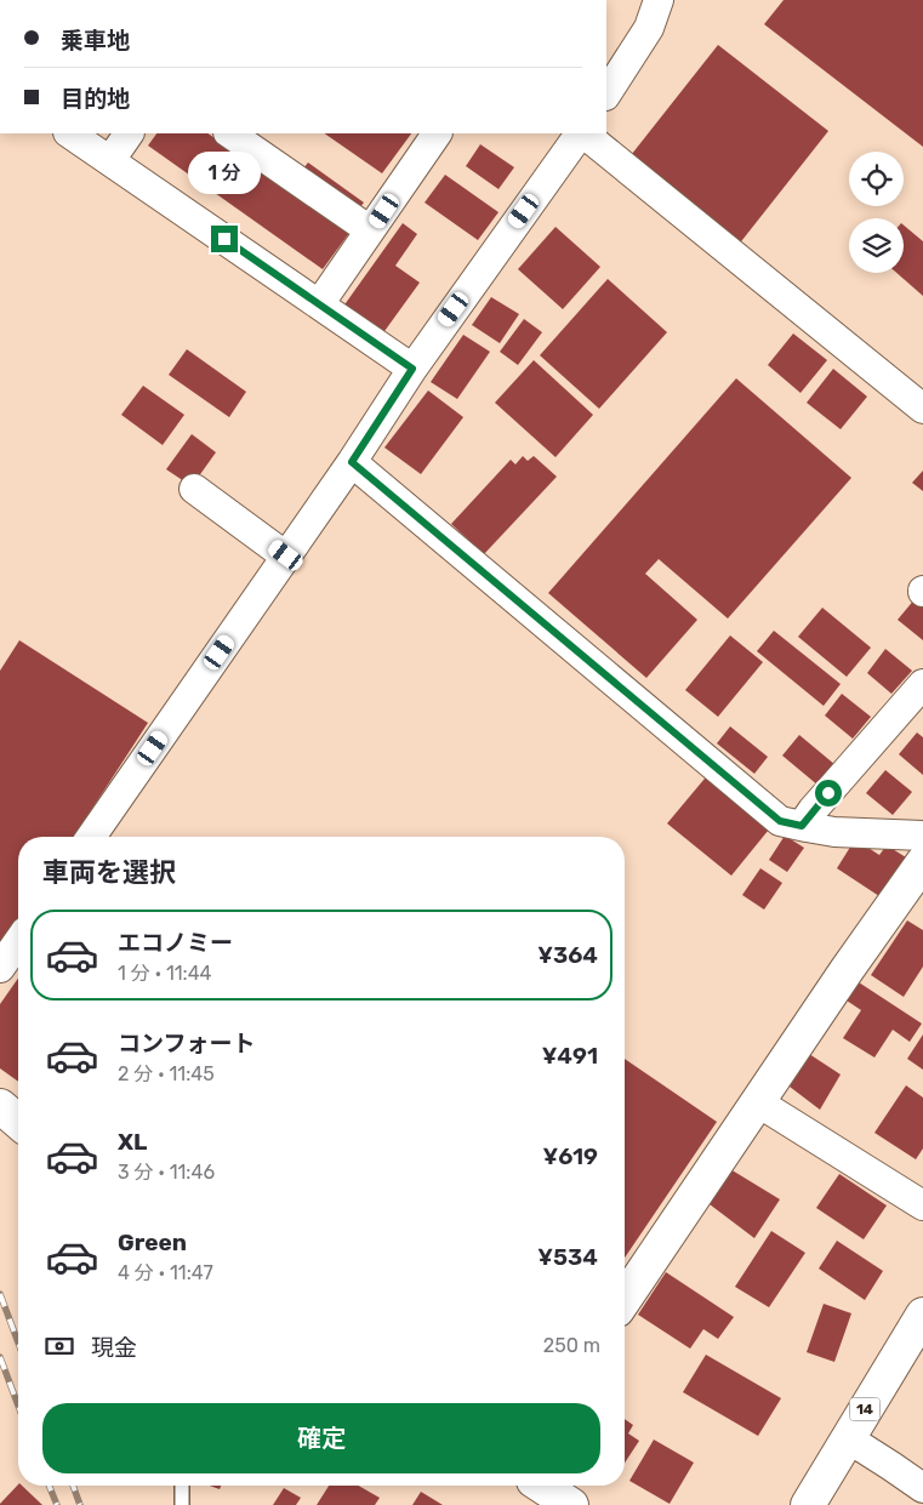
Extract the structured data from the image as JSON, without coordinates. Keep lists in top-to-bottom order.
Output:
{
  "streets": {
    "street": ["14"]
  },
  "page": {
    "banner": ["乗車地", "目的地"],
    "bubble": "1 分",
    "heading": "車両を選択",
    "list": [
      {
        "name": "エコノミー",
        "note": "1 分 · 11:44",
        "value": "¥364"
      },
      {
        "name": "コンフォート",
        "note": "2 分 · 11:45",
        "value": "¥491"
      },
      {
        "name": "XL",
        "note": "3 分 · 11:46",
        "value": "¥619"
      },
      {
        "name": "Green",
        "note": "4 分 · 11:47",
        "value": "¥534"
      }
    ],
    "pay": ["現金", "250 m"],
    "buttons": "確定"
  }
}
